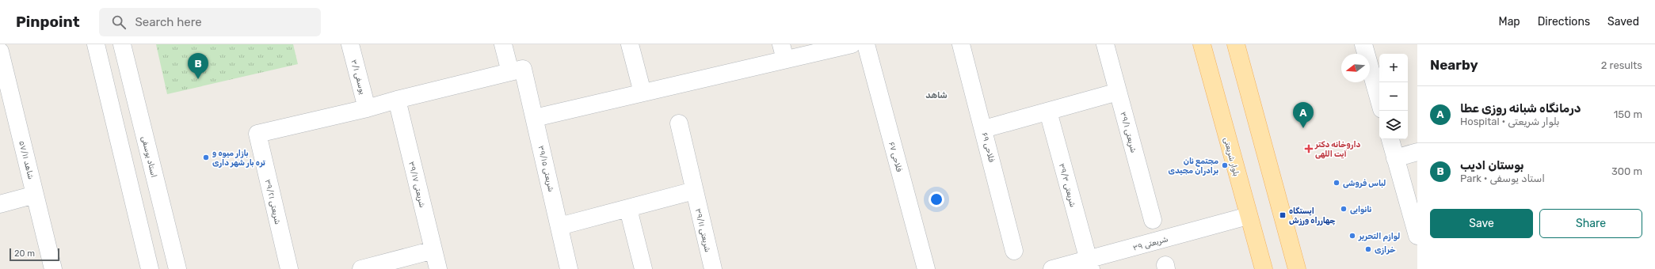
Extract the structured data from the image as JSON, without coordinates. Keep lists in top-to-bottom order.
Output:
{
  "streets": {
    "main road": ["بلوار شریعتی"],
    "street": [
      "یوسفی ۳/۱",
      "شریعتی ۳۹/۱",
      "فلاحی ۶۹",
      "استاد یوسفی",
      "فلاحی ۶۷",
      "شاهد ۵۷/۱۱",
      "شریعتی ۳۹/۱۵",
      "شریعتی ۳۹/۱۷",
      "شریعتی ۳۹/۳",
      "شریعتی ۳۹/۲۱",
      "شریعتی ۳۹/۱۱",
      "شریعتی ۳۹"
    ]
  },
  "crossings": [
    ["یوسفی ۳/۱", "شریعتی ۳۹/۲۱"],
    ["بلوار شریعتی", "شریعتی ۳۹"],
    ["شریعتی ۳۹/۳", "شریعتی ۳۹"]
  ],
  "districts": ["شاهد"],
  "places": {
    "health": ["داروخانه دکتر آیت اللهی"],
    "other": [
      "بازار میوه و تره بار شهر داری",
      "مجتمع نان برادران مجیدی",
      "لباس فروشی",
      "نانوایی",
      "لوازم التحریر",
      "خرازی"
    ],
    "transit": ["ایستگاه چهارراه ورزش"]
  },
  "scale_bar": "20 m",
  "north": "left",
  "page": {
    "header": "Pinpoint",
    "search": "Search here",
    "nav": ["Map", "Directions", "Saved"],
    "heading": ["Nearby", "2 results"],
    "pins": ["B", "A"],
    "map_buttons": ["+", "−"],
    "list": [
      {
        "mark": "A",
        "name": "درمانگاه شبانه روزی عطا",
        "note": "Hospital · بلوار شریعتی",
        "value": "150 m"
      },
      {
        "mark": "B",
        "name": "بوستان ادیب",
        "note": "Park · استاد یوسفی",
        "value": "300 m"
      }
    ],
    "buttons": ["Save", "Share"],
    "scale": "20 m"
  }
}
